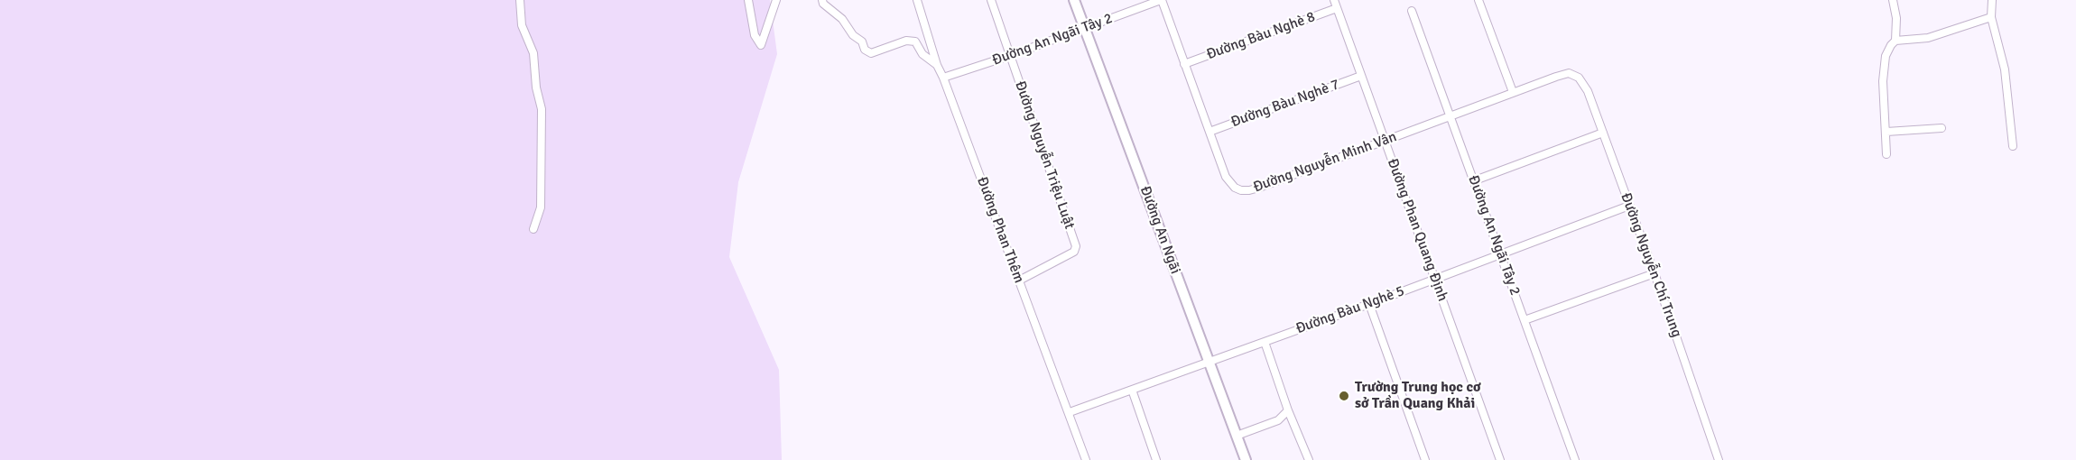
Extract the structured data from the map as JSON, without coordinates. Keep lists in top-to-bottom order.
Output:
{
  "streets": {
    "main road": ["Đường An Ngãi"],
    "street": [
      "Đường Bàu Nghè 8",
      "Đường An Ngãi Tây 2",
      "Đường Bàu Nghè 7",
      "Đường Nguyễn Triệu Luật",
      "Đường Nguyễn Minh Vân",
      "Đường Phan Thêm",
      "Đường Phan Quang Định",
      "Đường Nguyễn Chí Trung",
      "Đường Bàu Nghè 5"
    ]
  },
  "crossings": [
    ["Đường Bàu Nghè 8", "Đường Nguyễn Minh Vân"],
    ["Đường Bàu Nghè 8", "Đường Phan Quang Định"],
    ["Đường An Ngãi Tây 2", "Đường Nguyễn Triệu Luật"],
    ["Đường An Ngãi Tây 2", "Đường Nguyễn Minh Vân"],
    ["Đường An Ngãi Tây 2", "Đường Phan Thêm"],
    ["Đường An Ngãi Tây 2", "Đường An Ngãi"],
    ["Đường An Ngãi Tây 2", "Đường Bàu Nghè 5"],
    ["Đường Bàu Nghè 7", "Đường Nguyễn Minh Vân"],
    ["Đường Bàu Nghè 7", "Đường Phan Quang Định"],
    ["Đường Nguyễn Triệu Luật", "Đường Phan Thêm"],
    ["Đường Nguyễn Minh Vân", "Đường Phan Quang Định"],
    ["Đường Nguyễn Minh Vân", "Đường Nguyễn Chí Trung"],
    ["Đường Phan Thêm", "Đường Bàu Nghè 5"],
    ["Đường An Ngãi", "Đường Bàu Nghè 5"],
    ["Đường Phan Quang Định", "Đường Bàu Nghè 5"],
    ["Đường Nguyễn Chí Trung", "Đường Bàu Nghè 5"]
  ],
  "places": ["Trường Trung học cơ sở Trần Quang Khải"]
}
